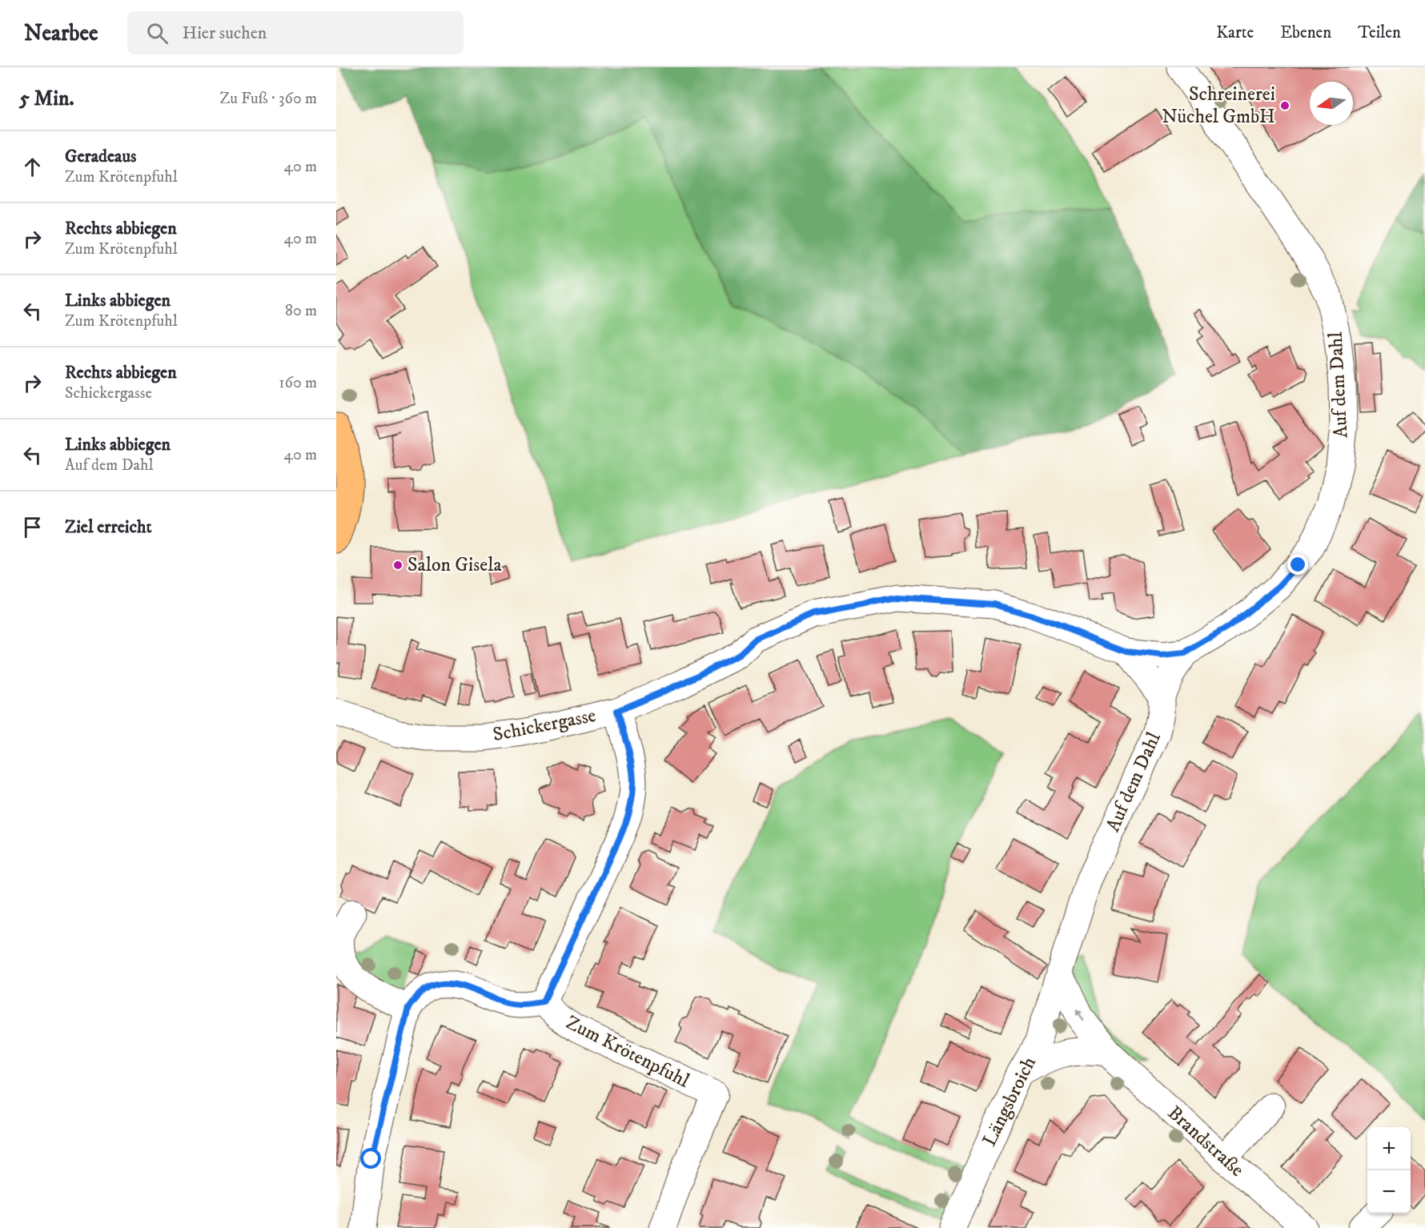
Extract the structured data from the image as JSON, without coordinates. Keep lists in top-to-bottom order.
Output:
{
  "streets": {
    "street": [
      "Auf dem Dahl",
      "Schickergasse",
      "Zum Krötenpfuhl",
      "Längsbroich",
      "Brandstraße"
    ]
  },
  "crossings": [
    ["Auf dem Dahl", "Schickergasse"],
    ["Auf dem Dahl", "Längsbroich"],
    ["Auf dem Dahl", "Brandstraße"],
    ["Längsbroich", "Brandstraße"]
  ],
  "places": ["Schreinerei Nüchel GmbH", "Salon Gisela"],
  "north": "left",
  "page": {
    "header": "Nearbee",
    "search": "Hier suchen",
    "nav": ["Karte", "Ebenen", "Teilen"],
    "heading": ["5 Min.", "Zu Fuß · 360 m"],
    "list": [
      ["Geradeaus", "Zum Krötenpfuhl", "40 m"],
      ["Rechts abbiegen", "Zum Krötenpfuhl", "40 m"],
      ["Links abbiegen", "Zum Krötenpfuhl", "80 m"],
      ["Rechts abbiegen", "Schickergasse", "160 m"],
      ["Links abbiegen", "Auf dem Dahl", "40 m"],
      "Ziel erreicht"
    ],
    "map_buttons": ["+", "−"]
  }
}
